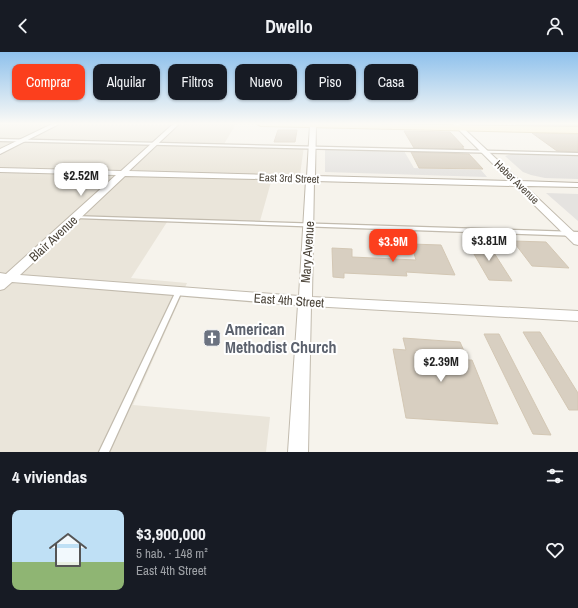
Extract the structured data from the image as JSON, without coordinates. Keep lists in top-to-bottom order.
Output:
{
  "streets": {
    "street": [
      "East 3rd Street",
      "Heber Avenue",
      "Blair Avenue",
      "Mary Avenue",
      "East 4th Street"
    ]
  },
  "crossings": [
    ["East 3rd Street", "Heber Avenue"],
    ["East 3rd Street", "Blair Avenue"],
    ["East 3rd Street", "Mary Avenue"],
    ["Blair Avenue", "East 4th Street"],
    ["Mary Avenue", "East 4th Street"]
  ],
  "places": {
    "church": ["American Methodist Church"]
  },
  "page": {
    "header": "Dwello",
    "chip": [
      "Comprar",
      "Alquilar",
      "Filtros",
      "Nuevo",
      "Piso",
      "Casa"
    ],
    "price": [
      "$2.52M",
      "$3.81M",
      "$3.9M",
      "$2.39M"
    ],
    "heading": "4 viviendas",
    "list": [
      {
        "name": "$3,900,000",
        "note": "5 hab. · 148 m² · East 4th Street"
      }
    ]
  }
}
